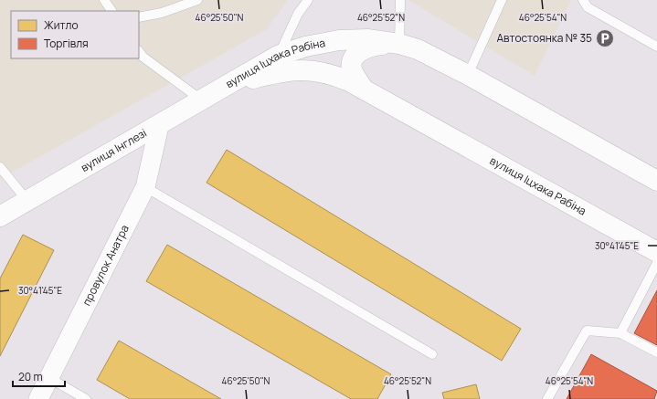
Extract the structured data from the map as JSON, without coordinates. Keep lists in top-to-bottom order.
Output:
{
  "streets": {
    "main road": ["вулиця Іцхака Рабіна", "вулиця Інглезі"],
    "street": ["провулок Анатра"]
  },
  "crossings": [
    ["вулиця Іцхака Рабіна", "вулиця Інглезі"],
    ["вулиця Інглезі", "провулок Анатра"]
  ],
  "places": {
    "parking": ["Автостоянка № 35"]
  },
  "legend": ["Житло", "Торгівля"],
  "scale_bar": "20 m",
  "coordinates": [
    "46°25'50\"N",
    "46°25'52\"N",
    "46°25'54\"N",
    "30°41'45\"E"
  ]
}
